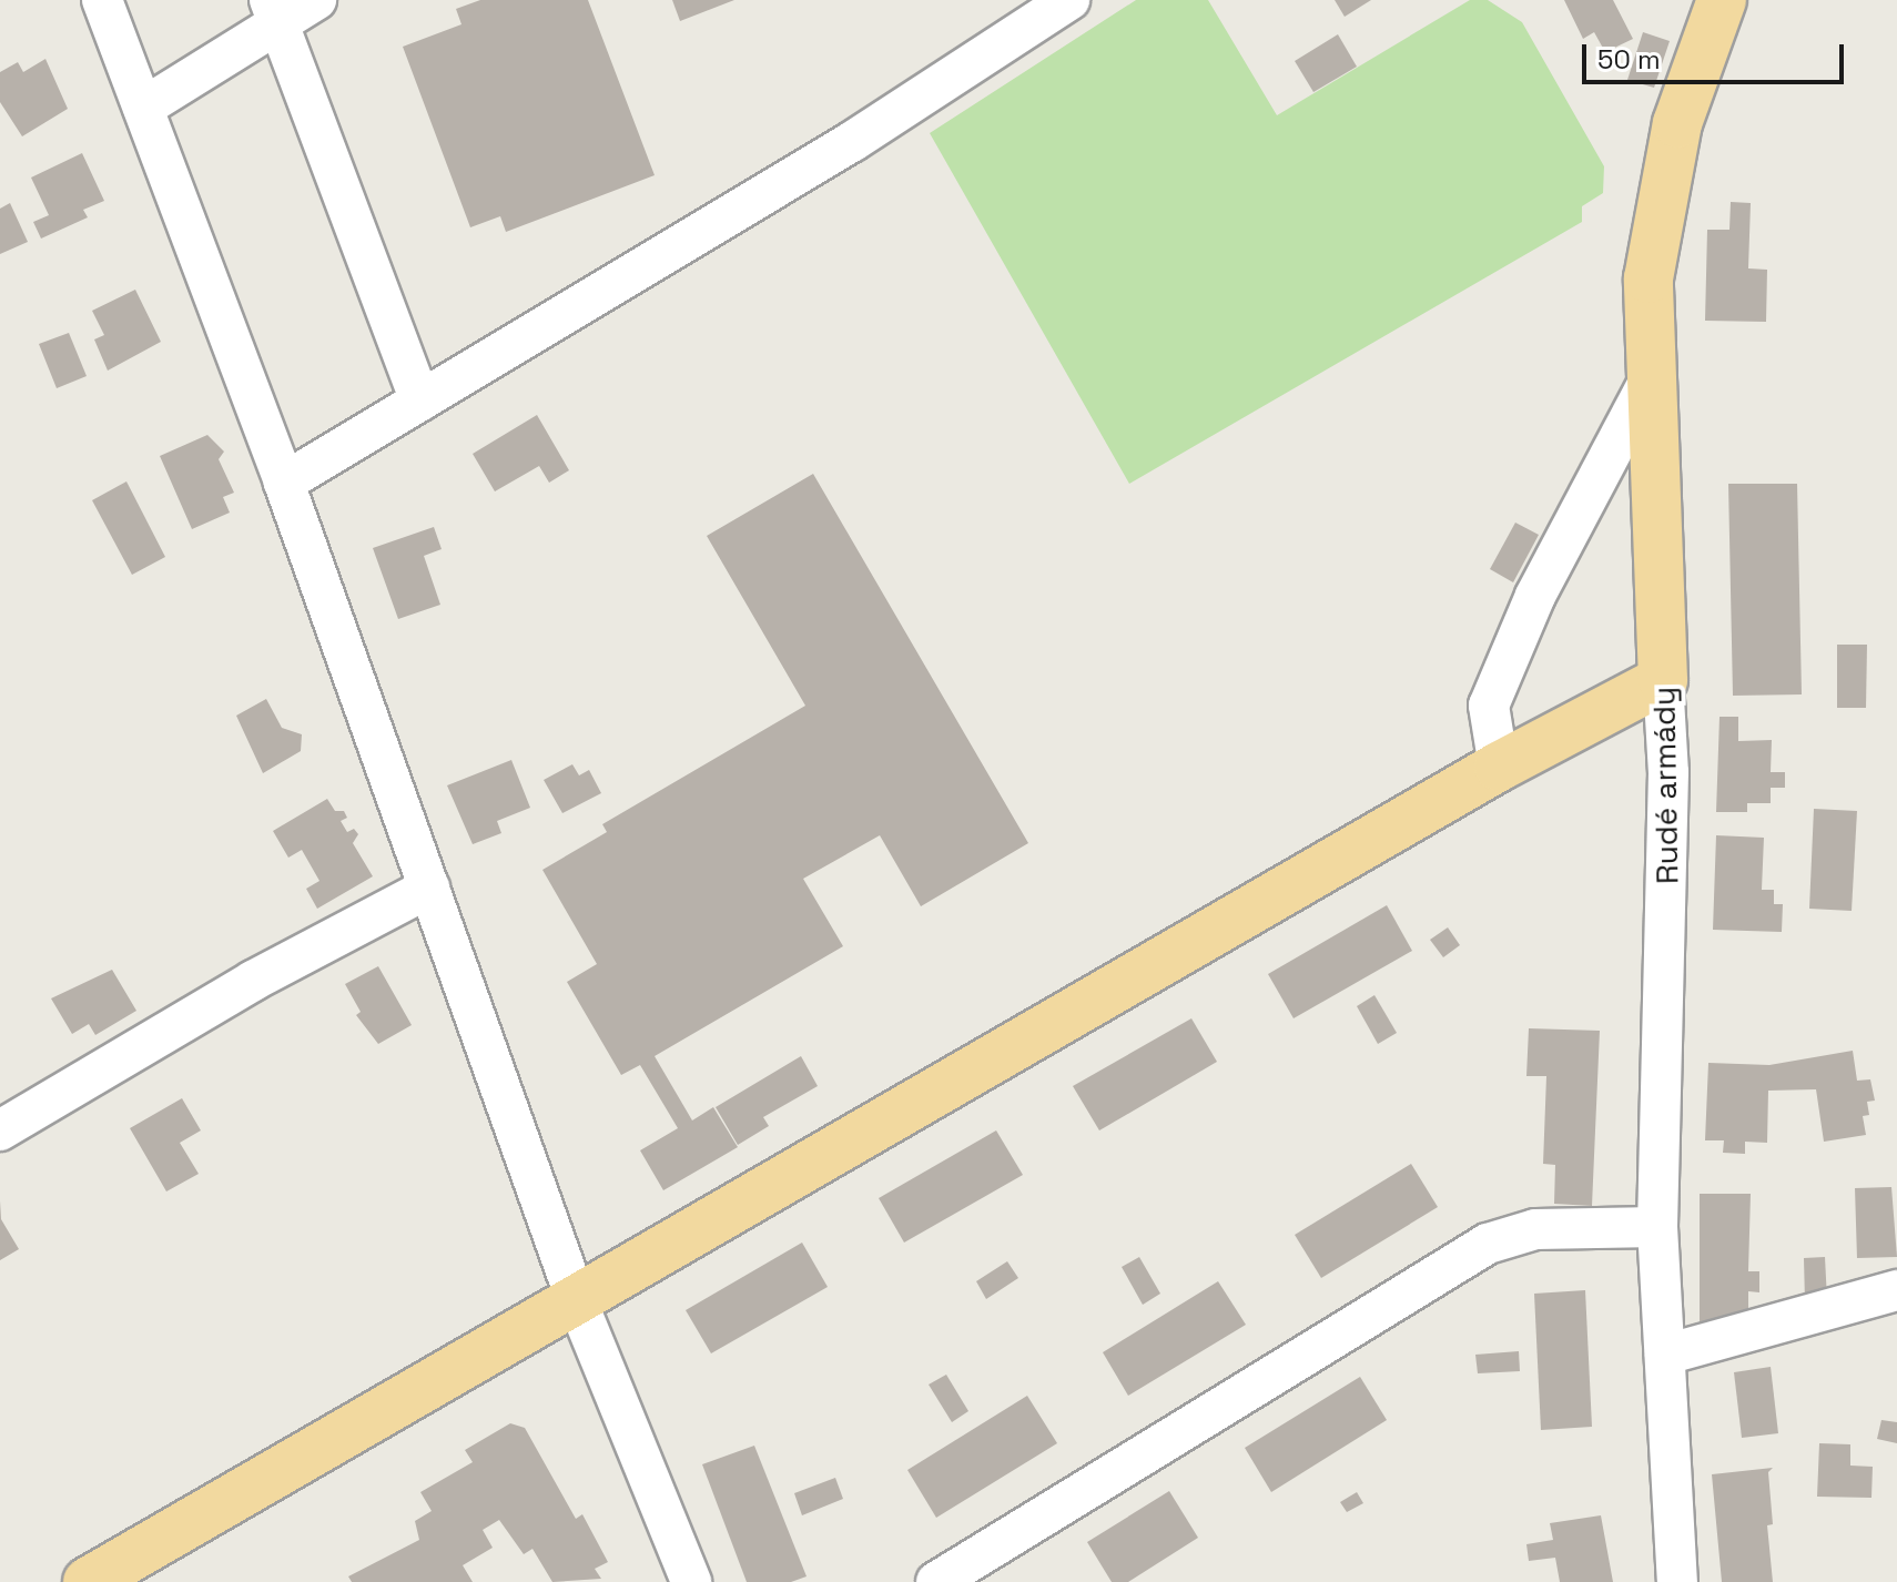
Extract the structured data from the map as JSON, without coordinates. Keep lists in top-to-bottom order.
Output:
{
  "streets": {
    "main road": ["Rudé armády"]
  },
  "scale_bar": "50 m"
}
